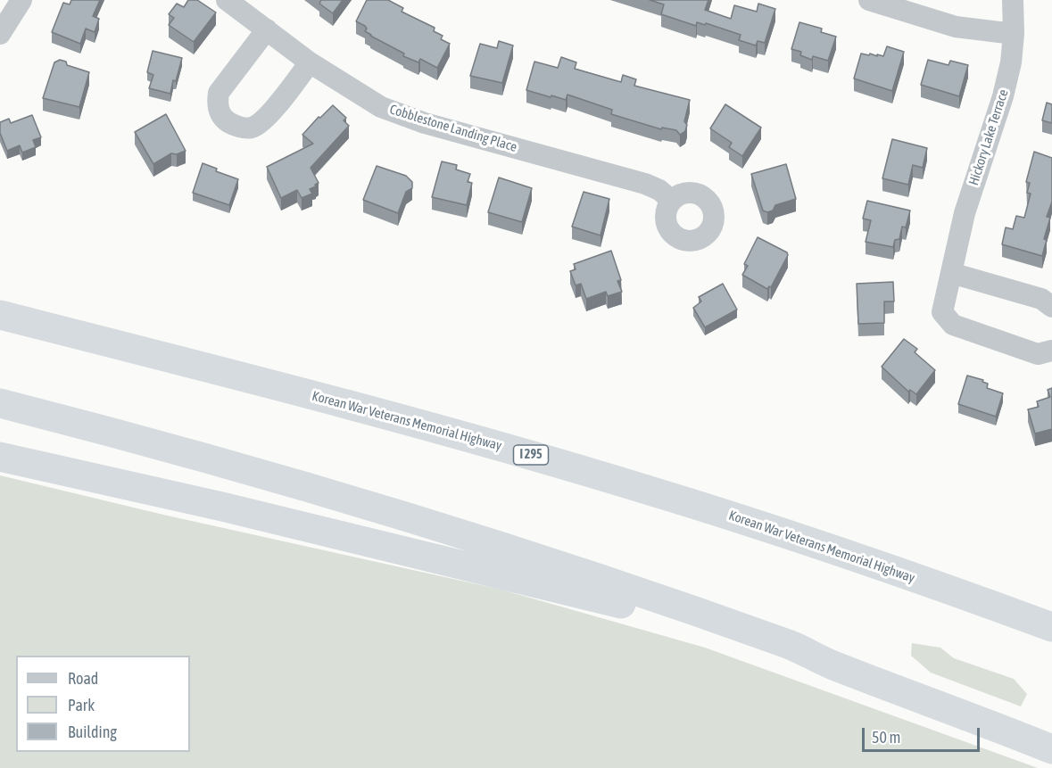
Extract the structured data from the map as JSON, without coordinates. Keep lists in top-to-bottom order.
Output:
{
  "streets": {
    "highway": ["Korean War Veterans Memorial Highway", "I 295"],
    "street": ["Cobblestone Landing Place", "Hickory Lake Terrace"]
  },
  "legend": ["Road", "Park", "Building"],
  "scale_bar": "50 m"
}
